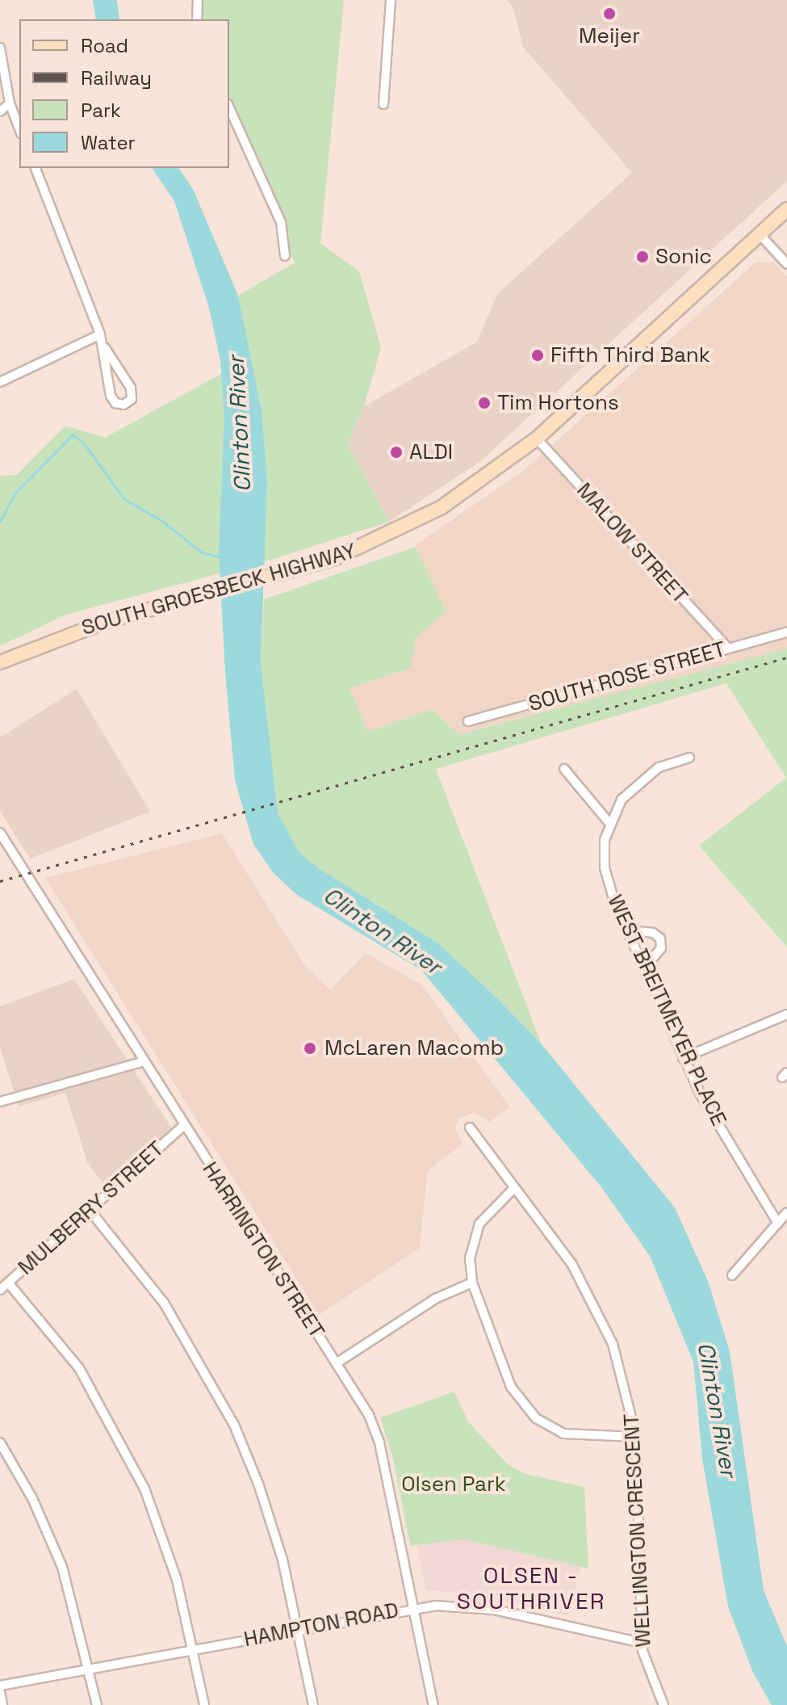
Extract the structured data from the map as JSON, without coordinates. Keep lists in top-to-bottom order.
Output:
{
  "streets": {
    "main road": ["SOUTH GROESBECK HIGHWAY"],
    "street": [
      "MALOW STREET",
      "SOUTH ROSE STREET",
      "WEST BREITMEYER PLACE",
      "MULBERRY STREET",
      "HARRINGTON STREET",
      "WELLINGTON CRESCENT",
      "HAMPTON ROAD"
    ]
  },
  "crossings": [
    ["MALOW STREET", "SOUTH GROESBECK HIGHWAY"],
    ["MALOW STREET", "SOUTH ROSE STREET"],
    ["MULBERRY STREET", "HARRINGTON STREET"],
    ["HARRINGTON STREET", "HAMPTON ROAD"],
    ["WELLINGTON CRESCENT", "HAMPTON ROAD"]
  ],
  "districts": ["OLSEN - SOUTHRIVER"],
  "water": ["Clinton River"],
  "parks": ["Olsen Park"],
  "places": [
    "Meijer",
    "Sonic",
    "Fifth Third Bank",
    "Tim Hortons",
    "ALDI",
    "McLaren Macomb"
  ],
  "legend": [
    "Road",
    "Railway",
    "Park",
    "Water"
  ]
}
